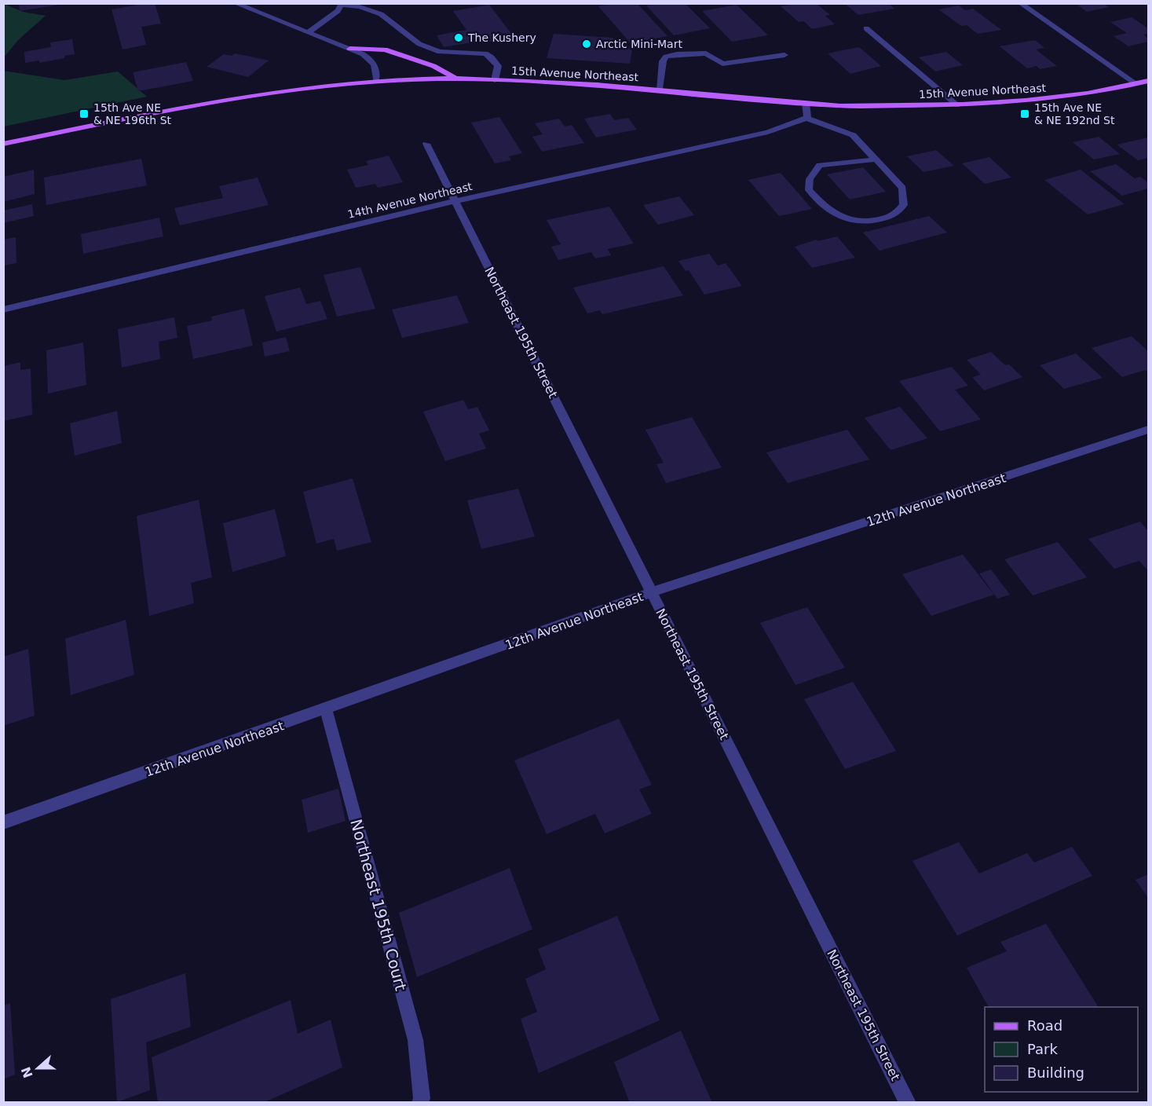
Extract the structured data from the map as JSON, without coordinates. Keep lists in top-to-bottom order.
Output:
{
  "streets": {
    "main road": ["15th Avenue Northeast"],
    "street": [
      "14th Avenue Northeast",
      "Northeast 195th Street",
      "12th Avenue Northeast",
      "Northeast 195th Court"
    ]
  },
  "crossings": [
    ["14th Avenue Northeast", "Northeast 195th Street"],
    ["Northeast 195th Street", "12th Avenue Northeast"],
    ["12th Avenue Northeast", "Northeast 195th Court"]
  ],
  "places": {
    "other": ["The Kushery", "Arctic Mini-Mart"],
    "transit": ["15th Ave NE & NE 196th St", "15th Ave NE & NE 192nd St"]
  },
  "legend": ["Road", "Park", "Building"],
  "north": "left"
}
